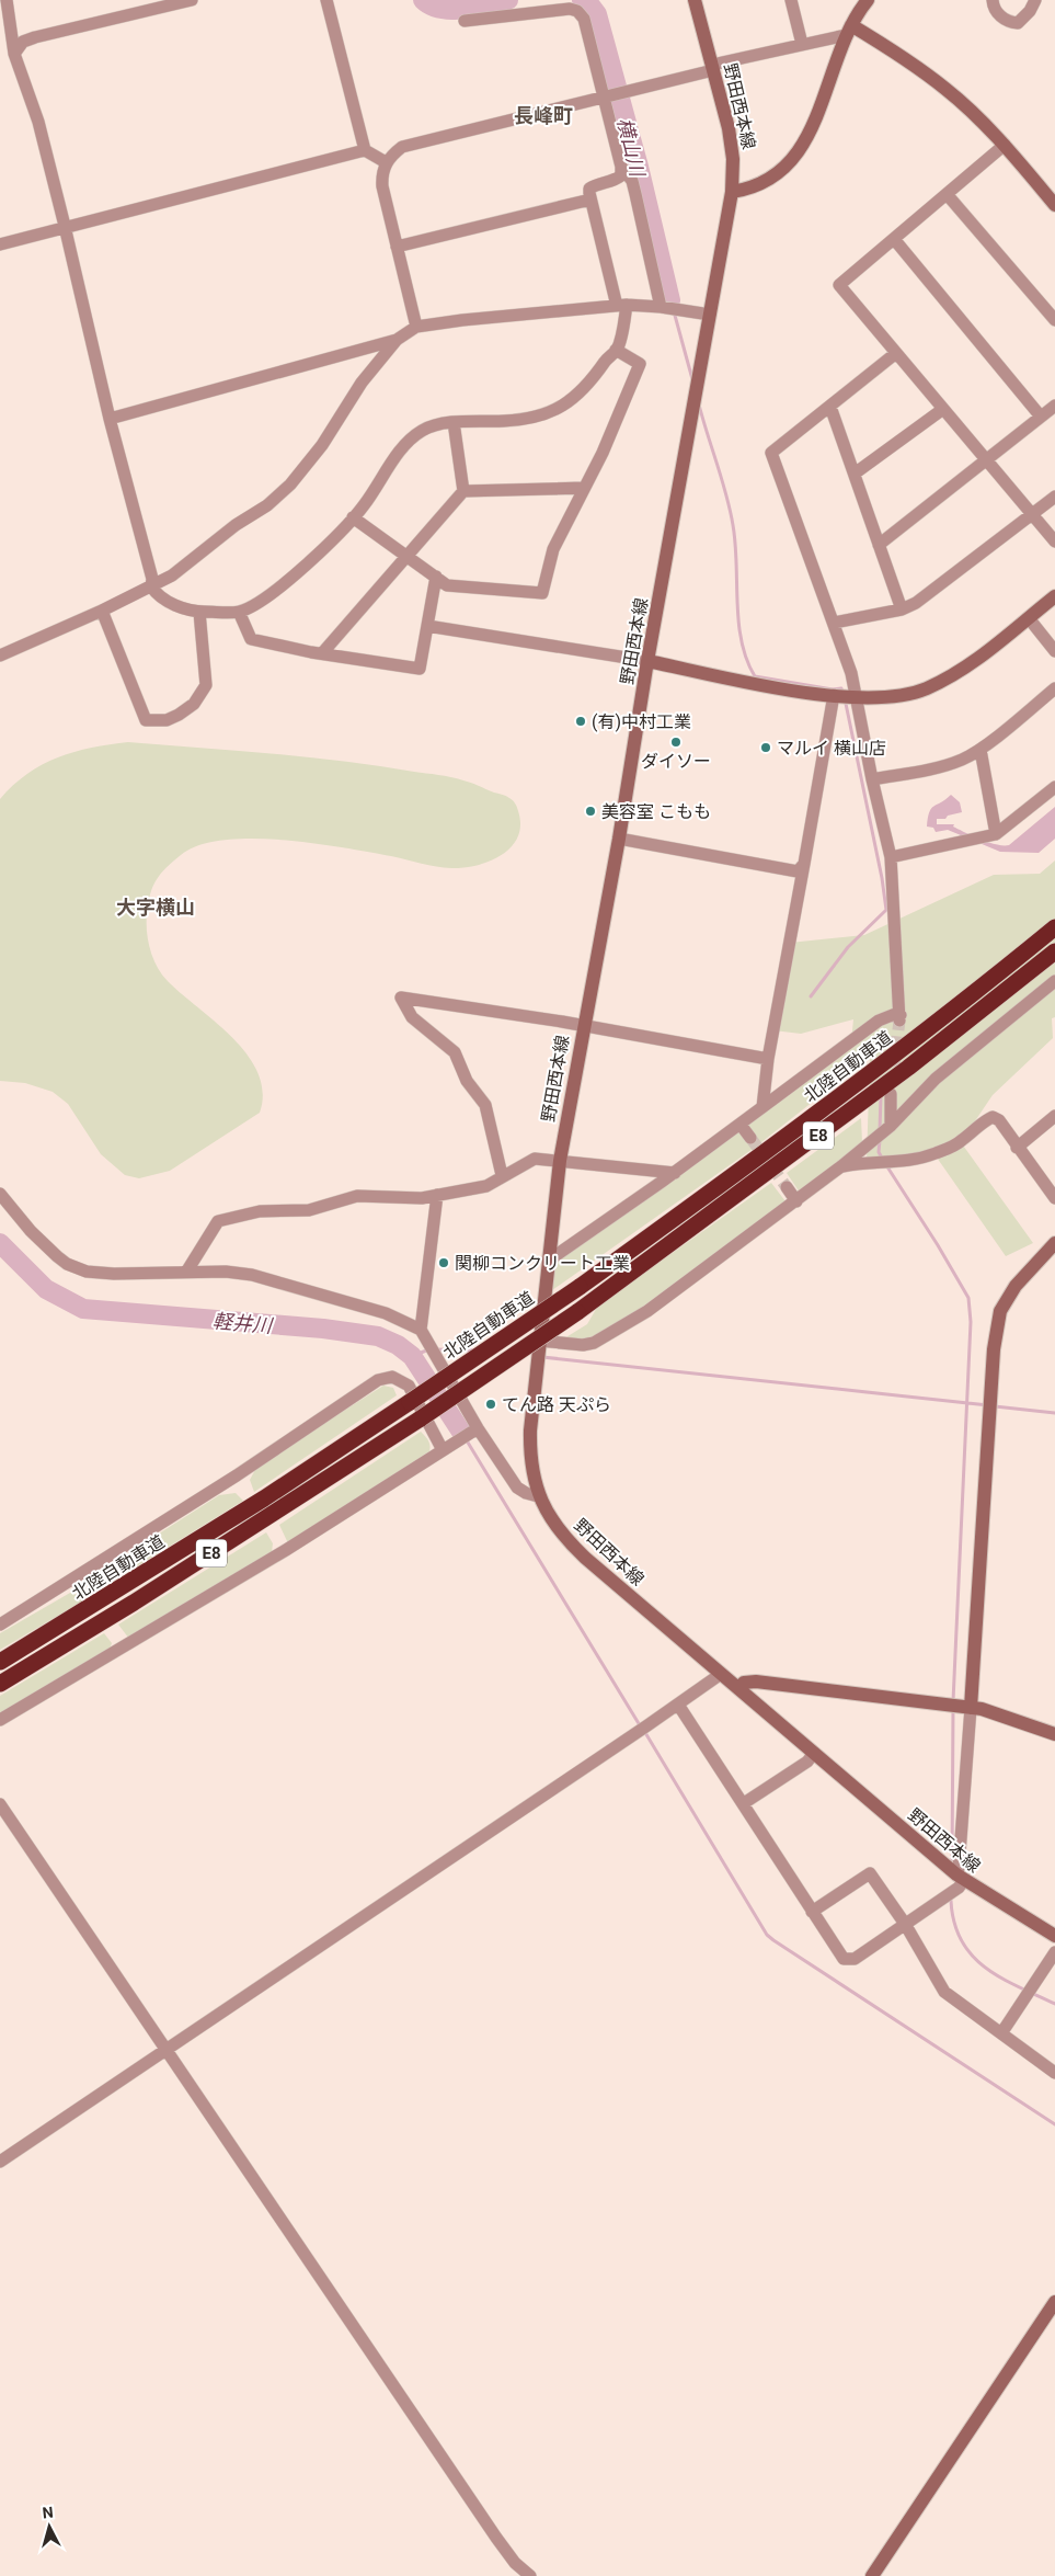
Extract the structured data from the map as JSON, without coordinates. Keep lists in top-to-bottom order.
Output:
{
  "streets": {
    "highway": ["北陸自動車道", "E8"],
    "main road": ["野田西本線"]
  },
  "districts": ["長峰町", "大字横山"],
  "water": ["横山川", "軽井川"],
  "places": [
    "(有)中村工業",
    "ダイソー",
    "マルイ 横山店",
    "美容室 こもも",
    "関柳コンクリート工業",
    "てん路 天ぷら"
  ],
  "north": "top"
}
